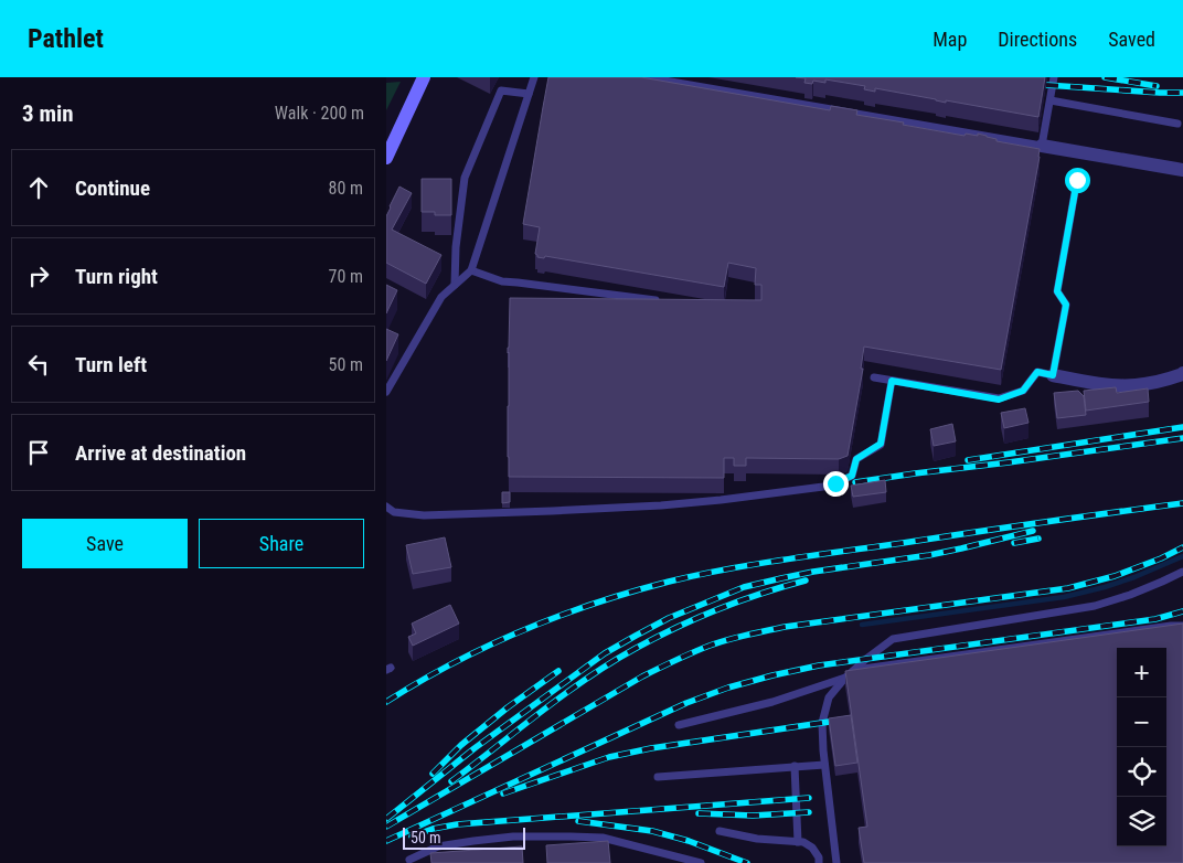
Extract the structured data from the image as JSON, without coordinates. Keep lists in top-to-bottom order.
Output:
{
  "scale_bar": "50 m",
  "page": {
    "header": "Pathlet",
    "nav": ["Map", "Directions", "Saved"],
    "heading": ["3 min", "Walk · 200 m"],
    "list": [
      ["Continue", "80 m"],
      ["Turn right", "70 m"],
      ["Turn left", "50 m"],
      "Arrive at destination"
    ],
    "buttons": ["Save", "Share"],
    "map_buttons": ["+", "−"],
    "scale": "50 m"
  }
}
